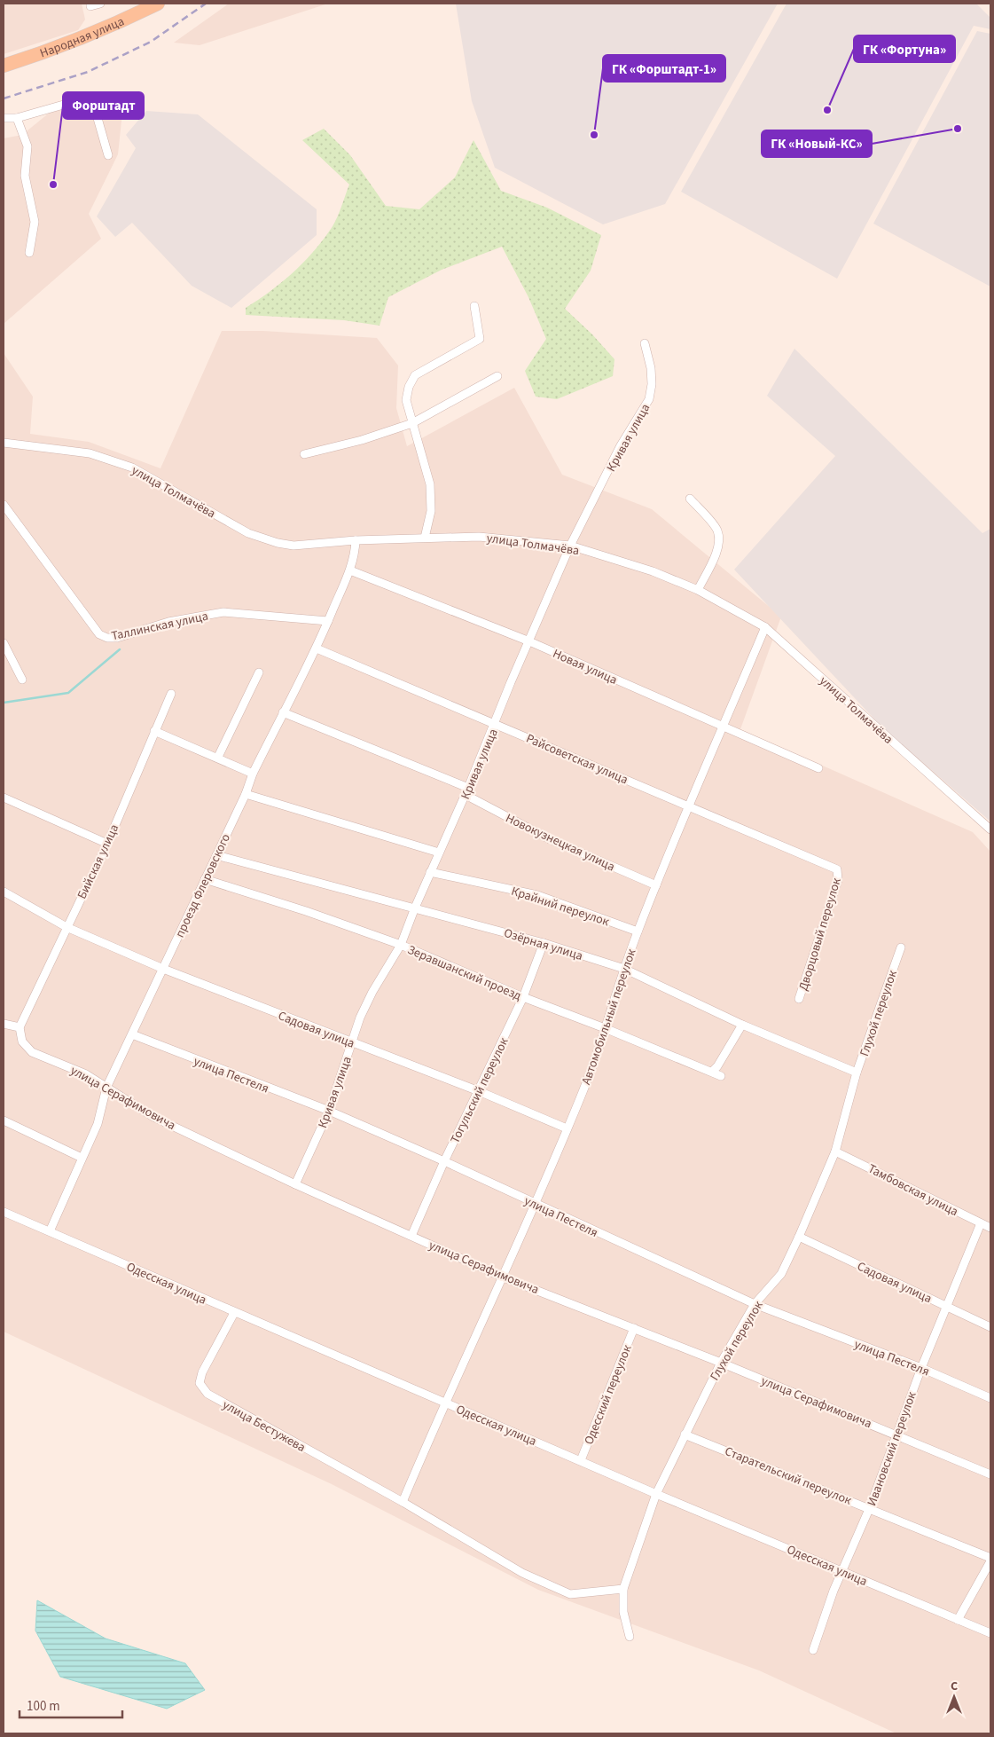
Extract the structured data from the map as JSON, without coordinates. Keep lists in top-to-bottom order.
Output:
{
  "streets": {
    "main road": ["Народная улица"],
    "street": [
      "Кривая улица",
      "улица Толмачёва",
      "Таллинская улица",
      "Новая улица",
      "Райсоветская улица",
      "Новокузнецкая улица",
      "Бийская улица",
      "проезд Флеровского",
      "Крайний переулок",
      "Дворцовый переулок",
      "Озёрная улица",
      "Зеравшанский проезд",
      "Глухой переулок",
      "Автомобильный переулок",
      "Садовая улица",
      "улица Пестеля",
      "Тогульский переулок",
      "улица Серафимовича",
      "Тамбовская улица",
      "Одесская улица",
      "Одесский переулок",
      "улица Бестужева",
      "Ивановский переулок",
      "Старательский переулок"
    ]
  },
  "crossings": [
    ["Кривая улица", "улица Толмачёва"],
    ["Кривая улица", "Новая улица"],
    ["Кривая улица", "Райсоветская улица"],
    ["Кривая улица", "Новокузнецкая улица"],
    ["Кривая улица", "Крайний переулок"],
    ["Кривая улица", "Озёрная улица"],
    ["Кривая улица", "Зеравшанский проезд"],
    ["Кривая улица", "Садовая улица"],
    ["Кривая улица", "улица Пестеля"],
    ["Кривая улица", "улица Серафимовича"],
    ["улица Толмачёва", "проезд Флеровского"],
    ["улица Толмачёва", "Автомобильный переулок"],
    ["Таллинская улица", "проезд Флеровского"],
    ["Новая улица", "проезд Флеровского"],
    ["Новая улица", "Автомобильный переулок"],
    ["Райсоветская улица", "проезд Флеровского"],
    ["Райсоветская улица", "Дворцовый переулок"],
    ["Райсоветская улица", "Автомобильный переулок"],
    ["Новокузнецкая улица", "проезд Флеровского"],
    ["Новокузнецкая улица", "Автомобильный переулок"],
    ["Бийская улица", "Садовая улица"],
    ["Бийская улица", "улица Серафимовича"],
    ["проезд Флеровского", "Озёрная улица"],
    ["проезд Флеровского", "Зеравшанский проезд"],
    ["проезд Флеровского", "Садовая улица"],
    ["проезд Флеровского", "улица Пестеля"],
    ["проезд Флеровского", "улица Серафимовича"],
    ["проезд Флеровского", "Одесская улица"],
    ["Крайний переулок", "Автомобильный переулок"],
    ["Озёрная улица", "Глухой переулок"],
    ["Озёрная улица", "Автомобильный переулок"],
    ["Озёрная улица", "Тогульский переулок"],
    ["Зеравшанский проезд", "Автомобильный переулок"],
    ["Зеравшанский проезд", "Тогульский переулок"],
    ["Глухой переулок", "Садовая улица"],
    ["Глухой переулок", "улица Пестеля"],
    ["Глухой переулок", "улица Серафимовича"],
    ["Глухой переулок", "Тамбовская улица"],
    ["Глухой переулок", "Одесская улица"],
    ["Глухой переулок", "улица Бестужева"],
    ["Глухой переулок", "Старательский переулок"],
    ["Автомобильный переулок", "Садовая улица"],
    ["Автомобильный переулок", "улица Пестеля"],
    ["Автомобильный переулок", "улица Серафимовича"],
    ["Автомобильный переулок", "Одесская улица"],
    ["Садовая улица", "Тогульский переулок"],
    ["Садовая улица", "Ивановский переулок"],
    ["улица Пестеля", "Тогульский переулок"],
    ["улица Пестеля", "Ивановский переулок"],
    ["Тогульский переулок", "улица Серафимовича"],
    ["улица Серафимовича", "Одесский переулок"],
    ["улица Серафимовича", "Ивановский переулок"],
    ["Тамбовская улица", "Ивановский переулок"],
    ["Одесская улица", "Одесский переулок"],
    ["Одесская улица", "улица Бестужева"],
    ["Одесская улица", "Ивановский переулок"],
    ["Ивановский переулок", "Старательский переулок"]
  ],
  "places": [
    "ГК «Фортуна»",
    "ГК «Новый-КС»",
    "ГК «Форштадт-1»",
    "Форштадт"
  ],
  "scale_bar": "100 m",
  "north": "top"
}
